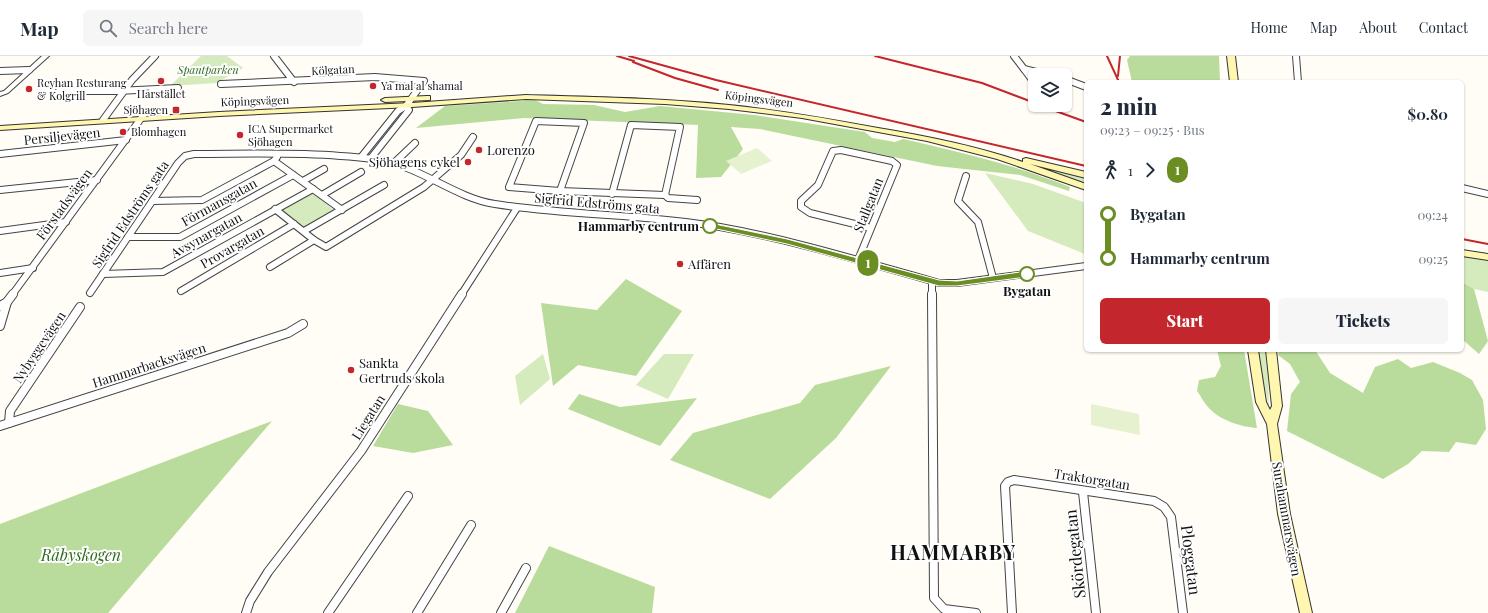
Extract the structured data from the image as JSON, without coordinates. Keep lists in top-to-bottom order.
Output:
{
  "streets": {
    "main road": ["Köpingsvägen", "Surahammarsvägen"],
    "street": [
      "Kölgatan",
      "Persiljevägen",
      "Förmansgatan",
      "Sigfrid Edströms gata",
      "Förstadsvägen",
      "Stallgatan",
      "Avsynargatan",
      "Provargatan",
      "Nybyggevägen",
      "Hammarbacksvägen",
      "Liegatan",
      "Traktorgatan",
      "Skördegatan",
      "Ploggatan"
    ]
  },
  "crossings": [
    ["Kölgatan", "Köpingsvägen"],
    ["Köpingsvägen", "Förstadsvägen"],
    ["Persiljevägen", "Förstadsvägen"],
    ["Förmansgatan", "Sigfrid Edströms gata"],
    ["Sigfrid Edströms gata", "Stallgatan"],
    ["Sigfrid Edströms gata", "Avsynargatan"],
    ["Sigfrid Edströms gata", "Liegatan"],
    ["Nybyggevägen", "Hammarbacksvägen"],
    ["Traktorgatan", "Skördegatan"],
    ["Traktorgatan", "Ploggatan"]
  ],
  "districts": ["HAMMARBY"],
  "parks": ["Spantparken", "Råbyskogen"],
  "places": {
    "other": [
      "Hårstället",
      "Ya mal al shamal",
      "Reyhan Resturang & Kolgrill",
      "Blomhagen",
      "ICA Supermarket Sjöhagen",
      "Lorenzo",
      "Sjöhagens cykel",
      "Hammarby centrum",
      "Affären",
      "Bygatan",
      "Sankta Gertruds skola"
    ],
    "transit": ["Sjöhagen"]
  },
  "lines": ["bus line 1"],
  "page": {
    "header": "Map",
    "search": "Search here",
    "nav": [
      "Home",
      "Map",
      "About",
      "Contact"
    ],
    "on_map": "1",
    "heading": ["2 min", "09:23 – 09:25 · Bus", "$0.80"],
    "legs": ["1", "1"],
    "list": [
      {
        "name": "Bygatan",
        "value": "09:24"
      },
      {
        "name": "Hammarby centrum",
        "value": "09:25"
      }
    ],
    "buttons": ["Start", "Tickets"]
  }
}
